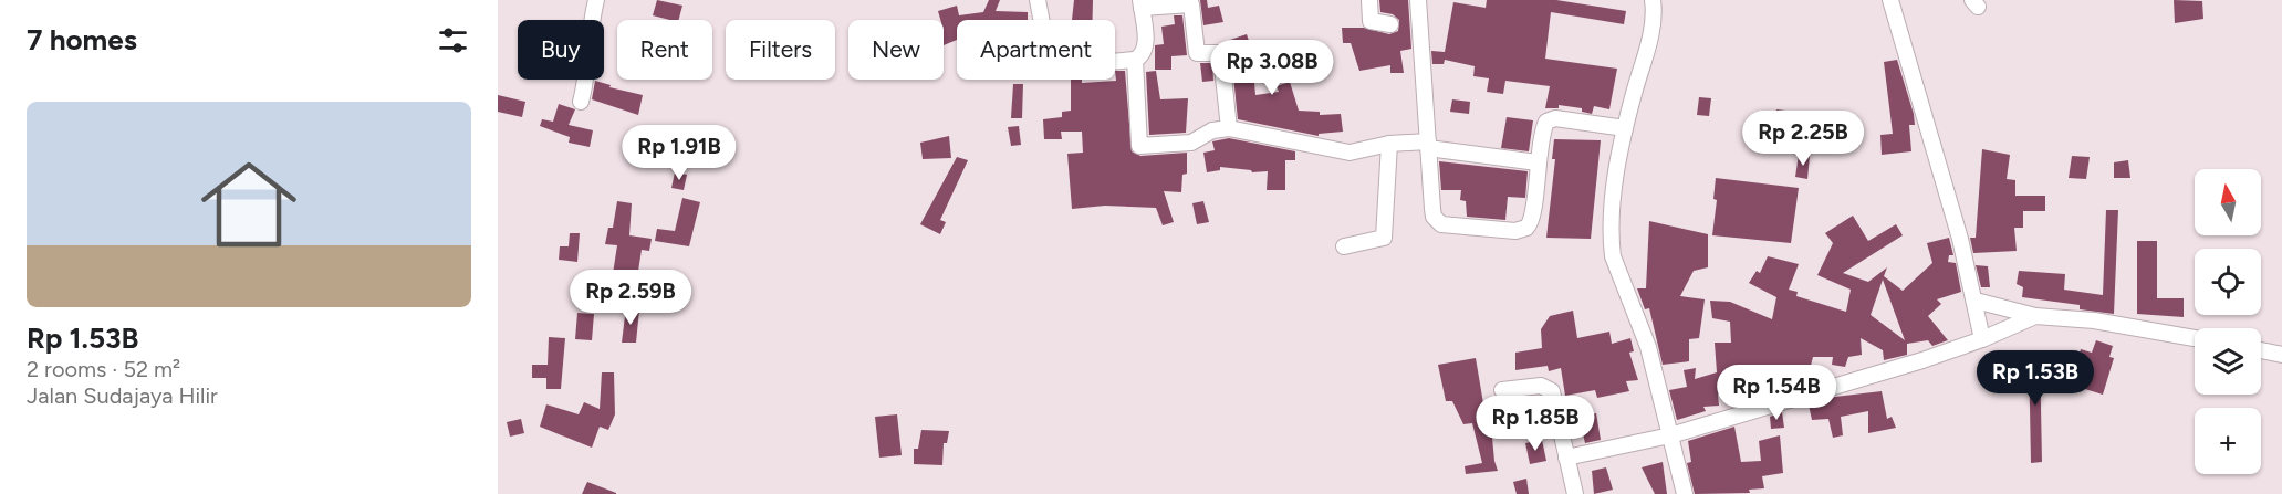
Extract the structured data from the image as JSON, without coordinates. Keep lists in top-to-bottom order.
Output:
{
  "north": "top",
  "page": {
    "heading": "7 homes",
    "chip": [
      "Buy",
      "Rent",
      "Filters",
      "New",
      "Apartment"
    ],
    "price": [
      "Rp 3.08B",
      "Rp 2.25B",
      "Rp 1.91B",
      "Rp 2.59B",
      "Rp 1.53B",
      "Rp 1.54B",
      "Rp 1.85B"
    ],
    "list": [
      {
        "name": "Rp 1.53B",
        "note": "2 rooms · 52 m² · Jalan Sudajaya Hilir"
      }
    ],
    "map_buttons": "+"
  }
}
